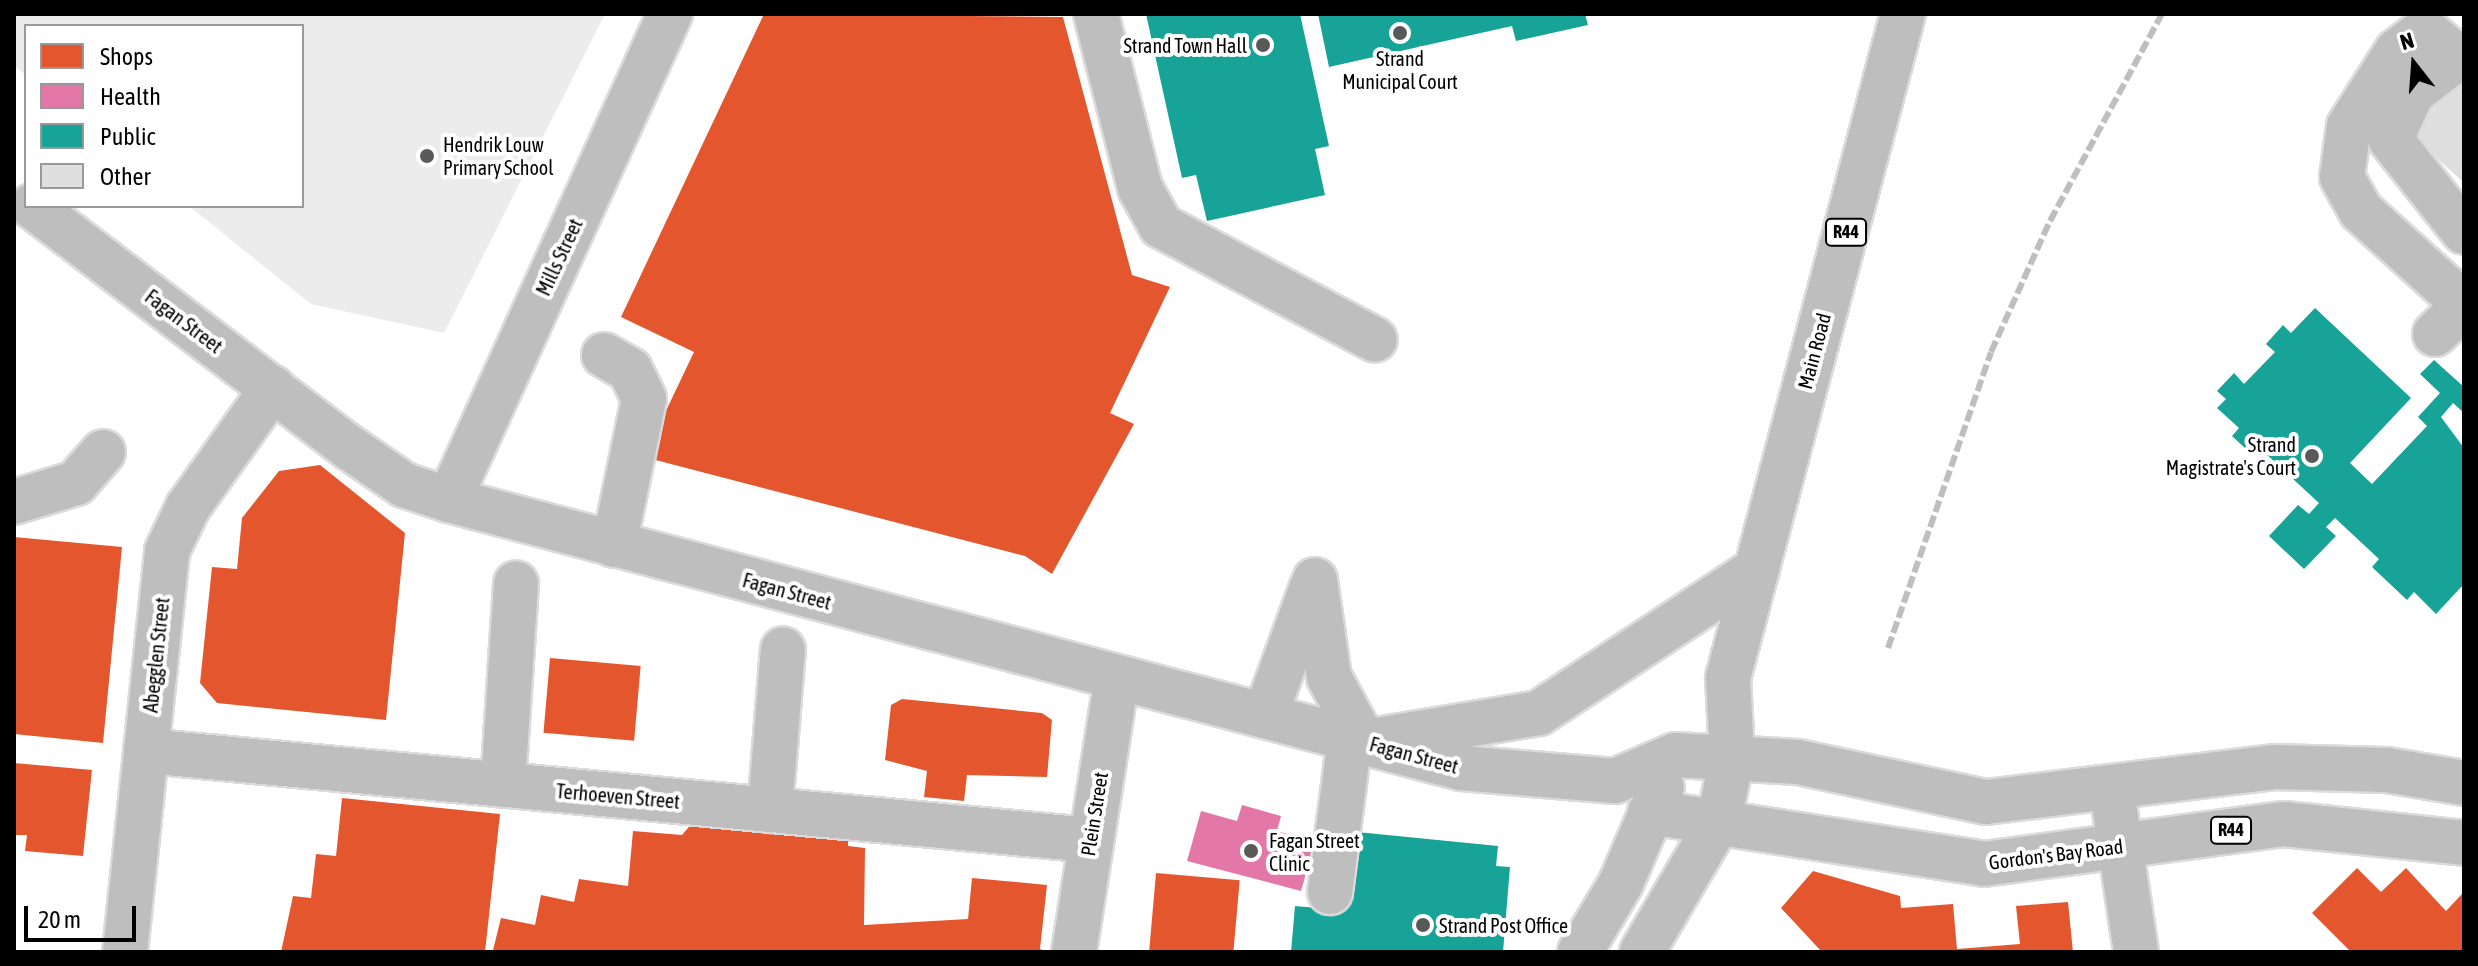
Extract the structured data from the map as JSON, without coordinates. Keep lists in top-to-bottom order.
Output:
{
  "streets": {
    "main road": [
      "R44",
      "Mills Street",
      "Fagan Street",
      "Main Road",
      "Abegglen Street",
      "Terhoeven Street",
      "Plein Street",
      "Gordon's Bay Road"
    ]
  },
  "crossings": [
    ["Mills Street", "Fagan Street"],
    ["Fagan Street", "Main Road"],
    ["Fagan Street", "Abegglen Street"],
    ["Fagan Street", "Plein Street"],
    ["Fagan Street", "Gordon's Bay Road"],
    ["Main Road", "Gordon's Bay Road"],
    ["Abegglen Street", "Terhoeven Street"],
    ["Terhoeven Street", "Plein Street"]
  ],
  "places": [
    "Strand Municipal Court",
    "Strand Town Hall",
    "Hendrik Louw Primary School",
    "Strand Magistrate's Court",
    "Fagan Street Clinic",
    "Strand Post Office"
  ],
  "legend": [
    "Shops",
    "Health",
    "Public",
    "Other"
  ],
  "scale_bar": "20 m",
  "north": "top"
}
